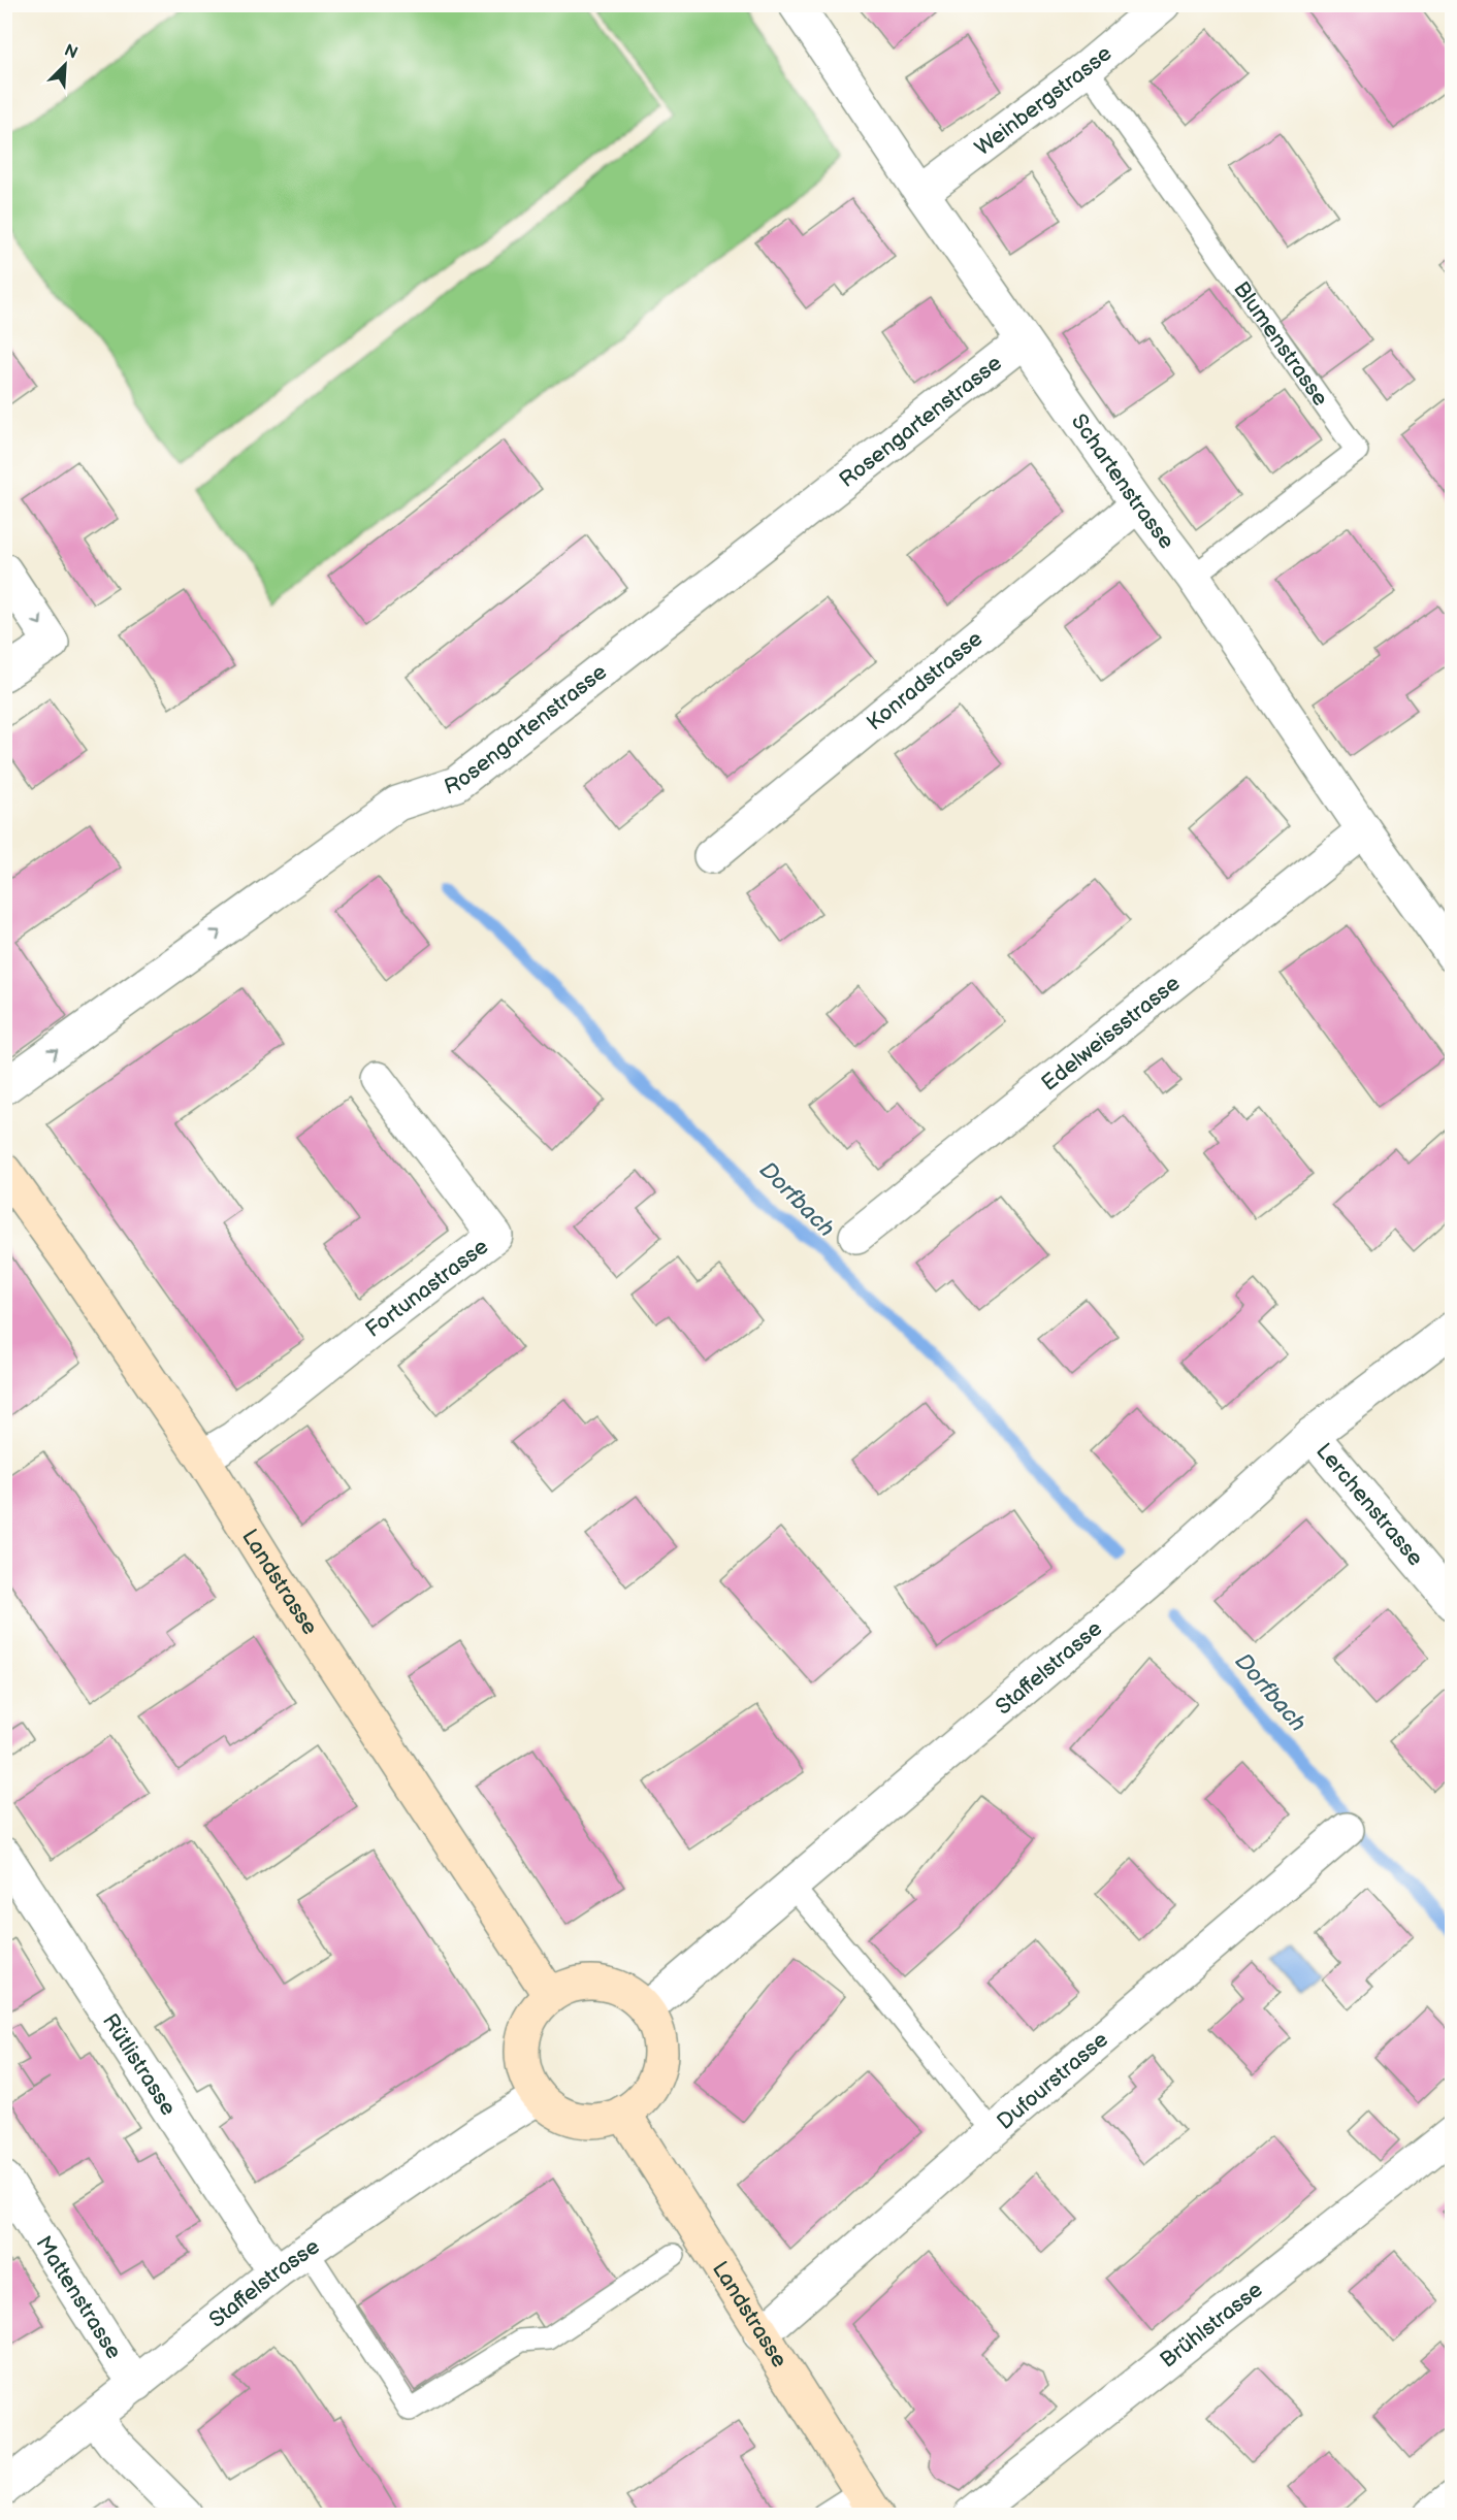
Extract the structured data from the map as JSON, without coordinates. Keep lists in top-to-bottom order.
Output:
{
  "streets": {
    "main road": ["Landstrasse"],
    "street": [
      "Weinbergstrasse",
      "Rosengartenstrasse",
      "Schartenstrasse",
      "Konradstrasse",
      "Edelweissstrasse",
      "Fortunastrasse",
      "Lerchenstrasse",
      "Staffelstrasse",
      "Rütlistrasse",
      "Dufourstrasse",
      "Mattenstrasse",
      "Brühlstrasse"
    ],
    "lane": ["Blumenstrasse"]
  },
  "crossings": [
    ["Weinbergstrasse", "Blumenstrasse"],
    ["Weinbergstrasse", "Schartenstrasse"],
    ["Blumenstrasse", "Schartenstrasse"],
    ["Rosengartenstrasse", "Schartenstrasse"],
    ["Schartenstrasse", "Konradstrasse"],
    ["Schartenstrasse", "Edelweissstrasse"],
    ["Fortunastrasse", "Landstrasse"],
    ["Lerchenstrasse", "Staffelstrasse"],
    ["Landstrasse", "Staffelstrasse"],
    ["Landstrasse", "Dufourstrasse"],
    ["Staffelstrasse", "Rütlistrasse"],
    ["Staffelstrasse", "Mattenstrasse"]
  ],
  "one_way": ["Rosengartenstrasse"],
  "water": ["Dorfbach"],
  "north": "top right"
}
